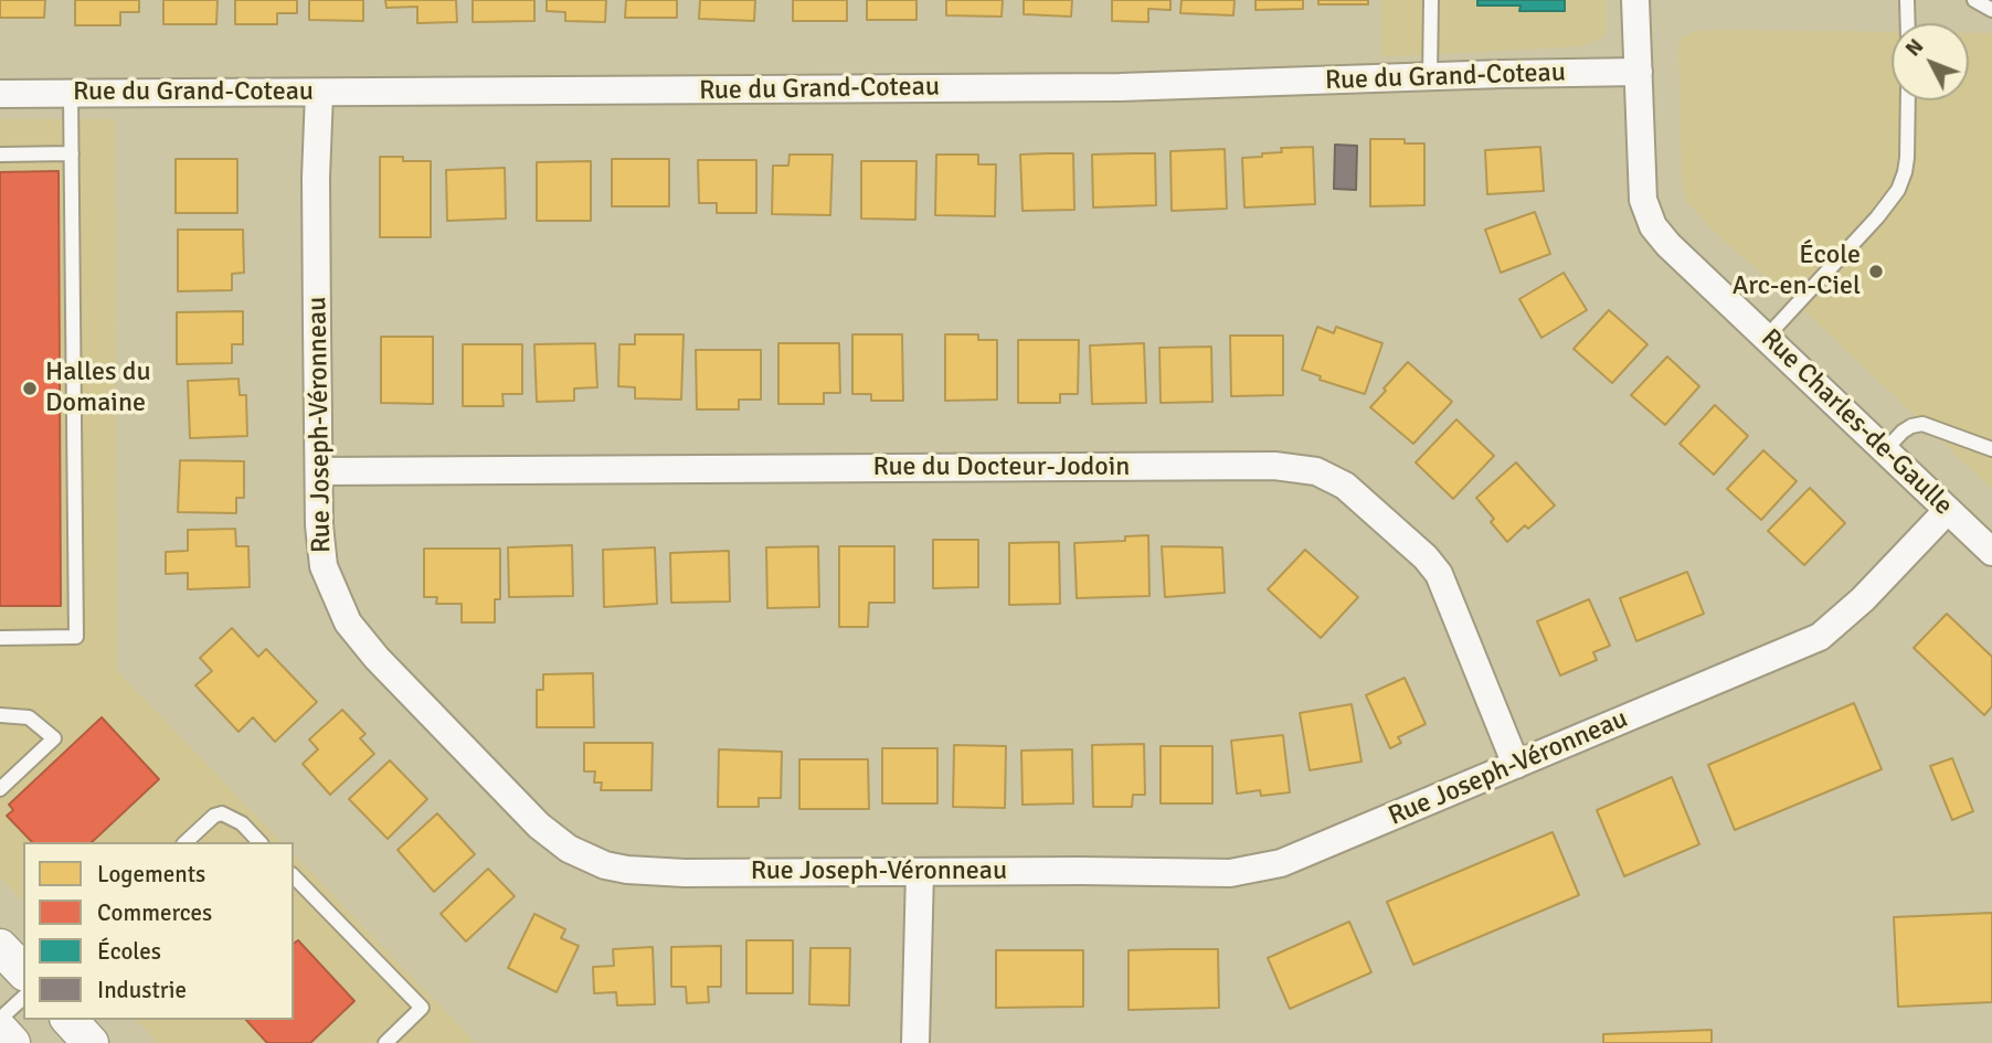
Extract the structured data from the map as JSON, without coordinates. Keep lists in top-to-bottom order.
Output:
{
  "streets": {
    "street": [
      "Rue du Grand-Coteau",
      "Rue Charles-de-Gaulle",
      "Rue Joseph-Véronneau",
      "Rue du Docteur-Jodoin"
    ]
  },
  "crossings": [
    ["Rue du Grand-Coteau", "Rue Charles-de-Gaulle"],
    ["Rue du Grand-Coteau", "Rue Joseph-Véronneau"],
    ["Rue Charles-de-Gaulle", "Rue Joseph-Véronneau"],
    ["Rue Joseph-Véronneau", "Rue du Docteur-Jodoin"]
  ],
  "places": ["École Arc-en-Ciel", "Halles du Domaine"],
  "legend": [
    "Logements",
    "Commerces",
    "Écoles",
    "Industrie"
  ],
  "north": "top left"
}
